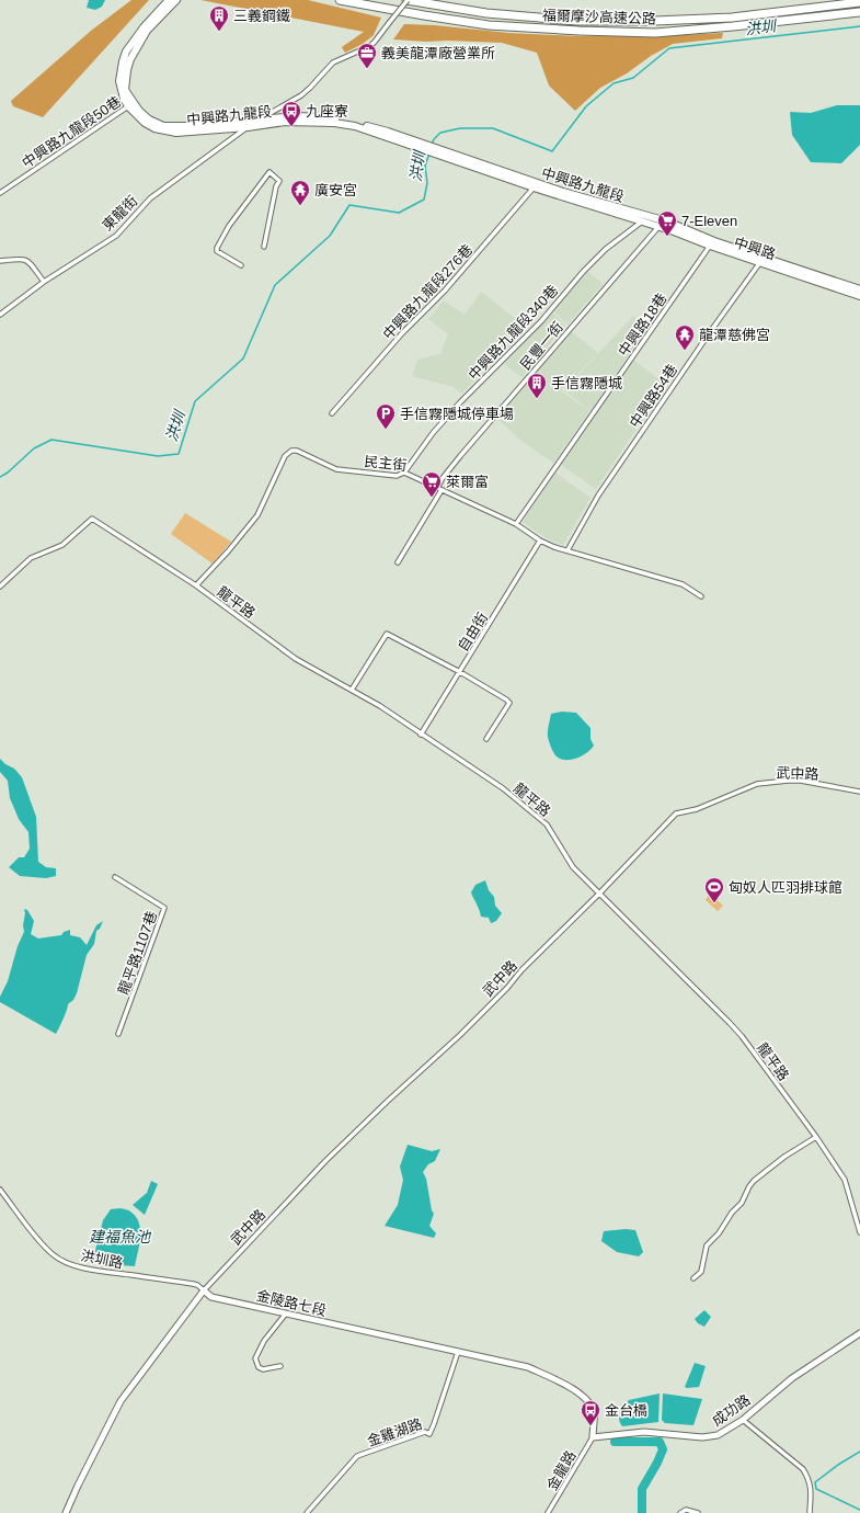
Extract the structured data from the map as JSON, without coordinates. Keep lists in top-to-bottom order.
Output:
{
  "streets": {
    "highway": ["福爾摩沙高速公路"],
    "main road": ["中興路九龍段", "中興路"],
    "street": [
      "中興路九龍段50巷",
      "東龍街",
      "中興路九龍段276巷",
      "中興路18巷",
      "中興路九龍段340巷",
      "民豐一街",
      "中興路54巷",
      "民主街",
      "龍平路",
      "自由街",
      "武中路",
      "龍平路1107巷",
      "洪圳路",
      "金陵路七段",
      "成功路",
      "金雞湖路",
      "金龍路"
    ]
  },
  "crossings": [
    ["福爾摩沙高速公路", "東龍街"],
    ["中興路九龍段", "中興路九龍段50巷"],
    ["中興路九龍段", "東龍街"],
    ["中興路九龍段", "中興路"],
    ["中興路九龍段", "中興路九龍段276巷"],
    ["中興路九龍段", "中興路九龍段340巷"],
    ["中興路", "中興路18巷"],
    ["中興路", "中興路九龍段340巷"],
    ["中興路", "民豐一街"],
    ["中興路", "中興路54巷"],
    ["中興路18巷", "民主街"],
    ["中興路九龍段340巷", "民主街"],
    ["民豐一街", "民主街"],
    ["中興路54巷", "民主街"],
    ["民主街", "龍平路"],
    ["民主街", "自由街"],
    ["龍平路", "自由街"],
    ["龍平路", "武中路"],
    ["武中路", "洪圳路"],
    ["武中路", "金陵路七段"],
    ["洪圳路", "金陵路七段"],
    ["金陵路七段", "成功路"],
    ["金陵路七段", "金雞湖路"],
    ["金陵路七段", "金龍路"],
    ["成功路", "金龍路"]
  ],
  "water": ["洪圳", "建福魚池"],
  "places": {
    "building": ["三義鋼鐵", "手信霧隱城"],
    "office": ["義美龍潭廠營業所"],
    "bus stop": ["九座寮", "金台橋"],
    "temple": ["廣安宮", "龍潭慈佛宮"],
    "supermarket": ["7-Eleven", "萊爾富"],
    "parking": ["手信霧隱城停車場"],
    "sports": ["匈奴人匹羽排球館"]
  }
}
